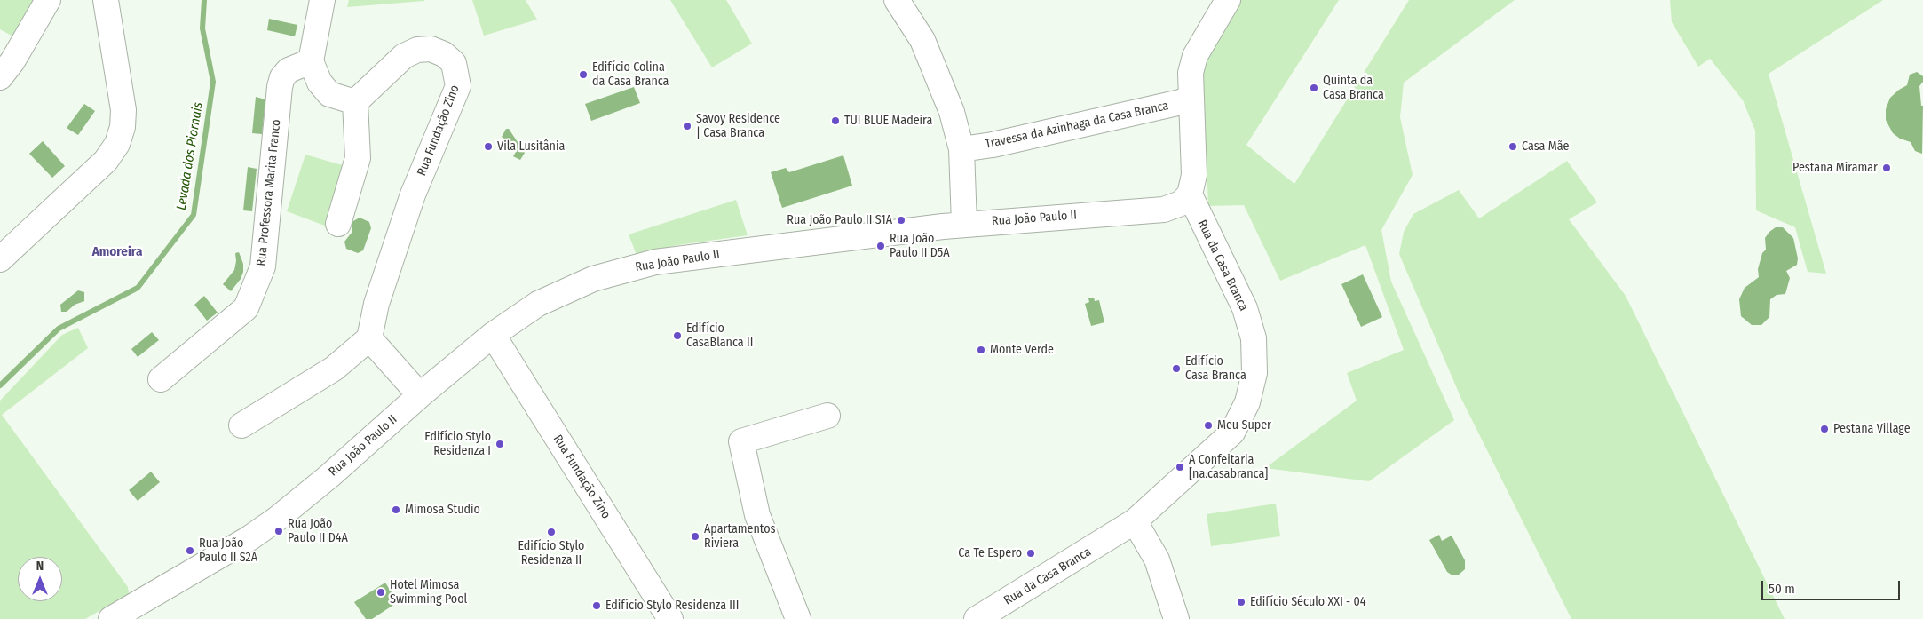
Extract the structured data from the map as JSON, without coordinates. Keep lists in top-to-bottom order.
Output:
{
  "streets": {
    "street": [
      "Travessa da Azinhaga da Casa Branca",
      "Rua Fundação Zino",
      "Rua Professora Marita Franco",
      "Rua João Paulo II",
      "Rua da Casa Branca"
    ]
  },
  "crossings": [
    ["Rua Fundação Zino", "Rua João Paulo II"],
    ["Rua João Paulo II", "Rua da Casa Branca"]
  ],
  "districts": ["Amoreira"],
  "water": ["Levada dos Piornais"],
  "places": [
    "Edifício Colina da Casa Branca",
    "Quinta da Casa Branca",
    "TUI BLUE Madeira",
    "Savoy Residence | Casa Branca",
    "Vila Lusitânia",
    "Casa Mãe",
    "Pestana Miramar",
    "Rua João Paulo II S1A",
    "Rua João Paulo II D5A",
    "Edifício CasaBlanca II",
    "Monte Verde",
    "Edifício Casa Branca",
    "Meu Super",
    "Pestana Village",
    "Edifício Stylo Residenza I",
    "A Confeitaria [na.casabranca]",
    "Mimosa Studio",
    "Rua João Paulo II D4A",
    "Edifício Stylo Residenza II",
    "Apartamentos Riviera",
    "Rua João Paulo II S2A",
    "Ca Te Espero",
    "Hotel Mimosa Swimming Pool",
    "Edifício Século XXI - 04",
    "Edifício Stylo Residenza III"
  ],
  "scale_bar": "50 m",
  "north": "top"
}
